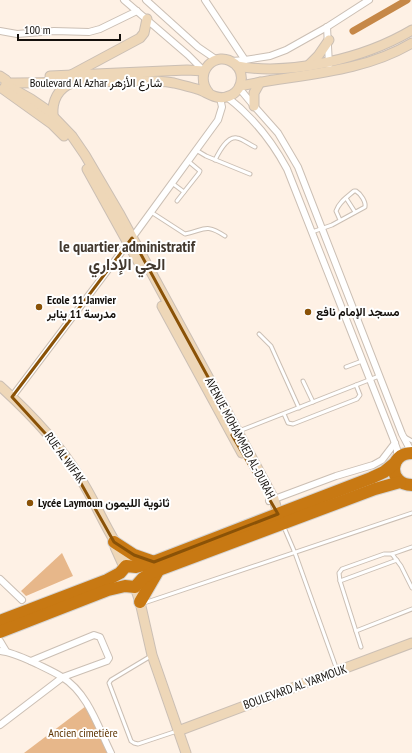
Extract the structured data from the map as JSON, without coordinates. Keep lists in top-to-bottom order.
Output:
{
  "streets": {
    "street": [
      "Boulevard Al Azhar شارع الأزهر",
      "AVENUE MOHAMMED AL-DURAH",
      "RUE AL WIFAK",
      "BOULEVARD AL YARMOUK"
    ]
  },
  "crossings": [
    ["Boulevard Al Azhar شارع الأزهر", "AVENUE MOHAMMED AL-DURAH"]
  ],
  "districts": ["le quartier administratif الحي الإداري"],
  "parks": ["Ancien cimetière"],
  "places": ["Ecole 11 Janvier مدرسة 11 يناير", "مسجد الإمام نافع", "Lycée Laymoun ثانوية الليمون"],
  "scale_bar": "100 m"
}
